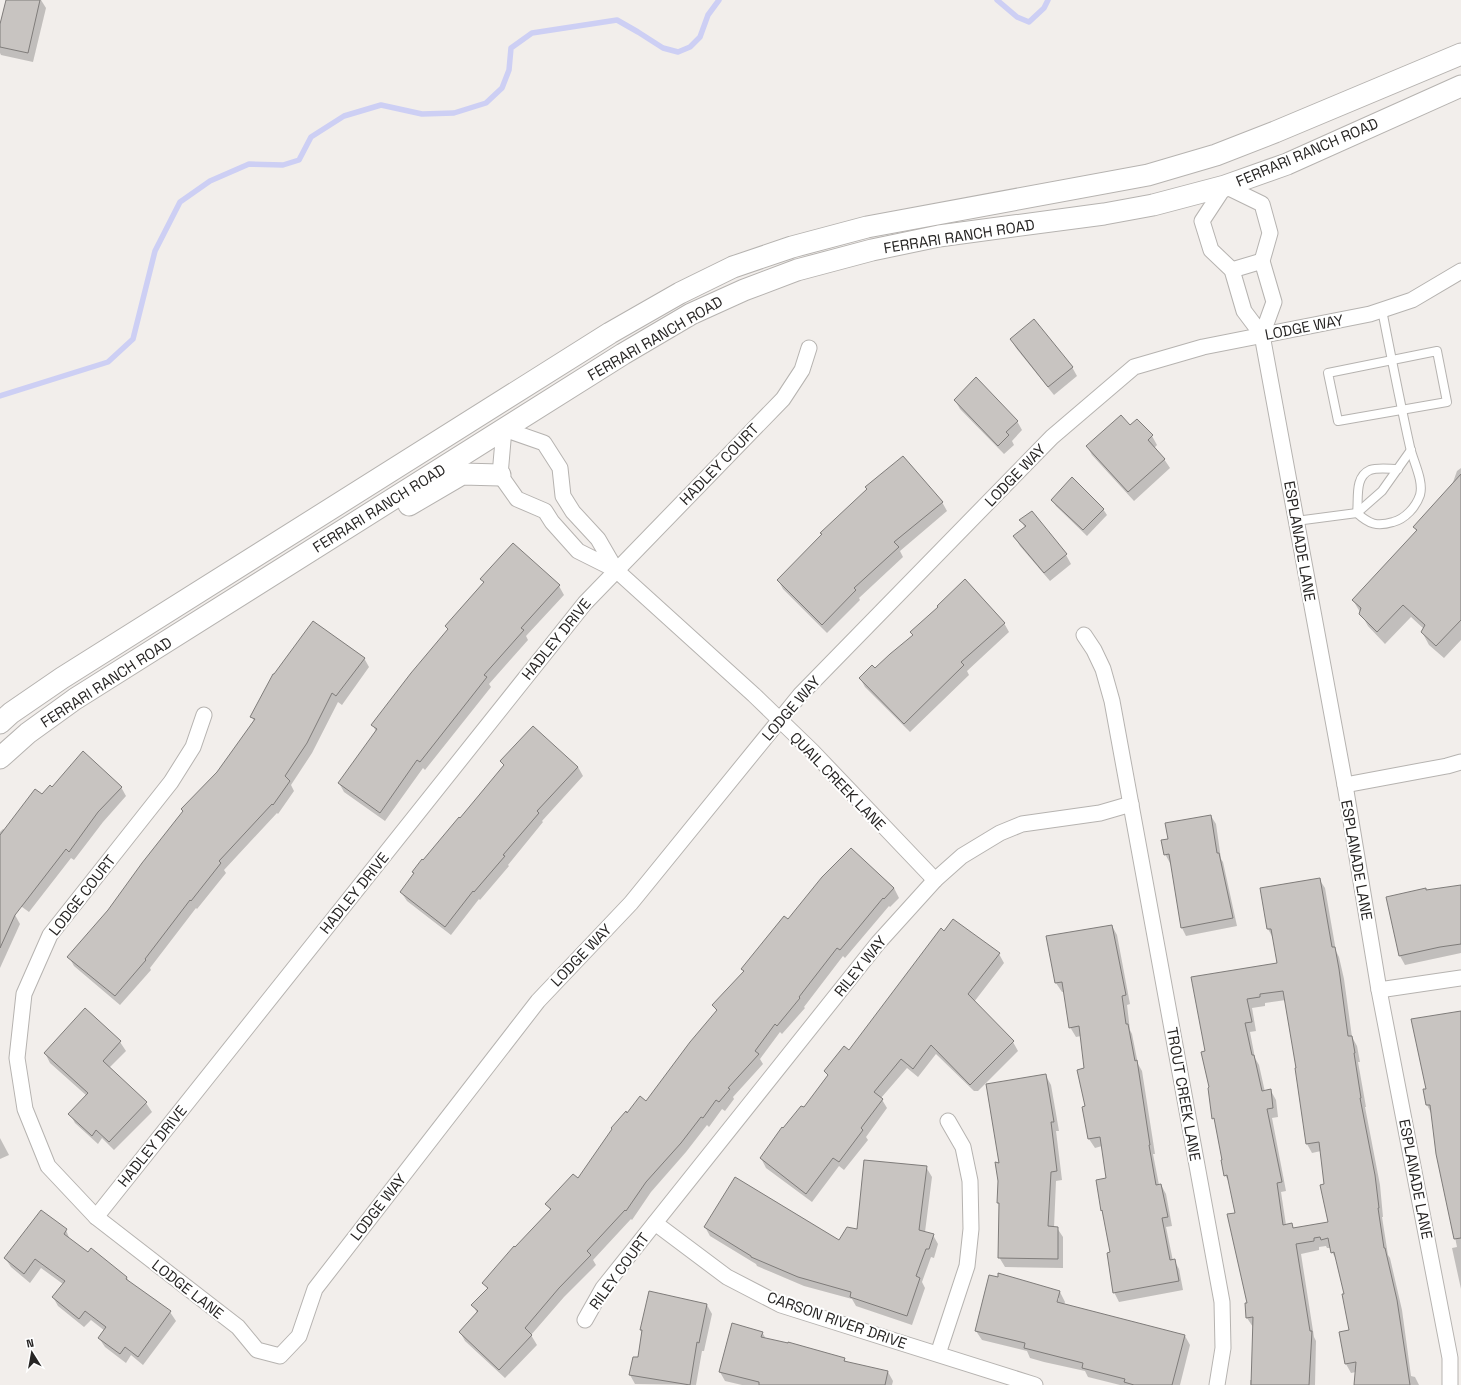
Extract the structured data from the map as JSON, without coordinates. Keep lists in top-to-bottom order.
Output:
{
  "streets": {
    "main road": ["FERRARI RANCH ROAD"],
    "street": [
      "LODGE WAY",
      "HADLEY COURT",
      "ESPLANADE LANE",
      "HADLEY DRIVE",
      "QUAIL CREEK LANE",
      "LODGE COURT",
      "RILEY WAY",
      "TROUT CREEK LANE",
      "RILEY COURT",
      "LODGE LANE",
      "CARSON RIVER DRIVE"
    ]
  },
  "crossings": [
    ["FERRARI RANCH ROAD", "ESPLANADE LANE"],
    ["LODGE WAY", "ESPLANADE LANE"],
    ["LODGE WAY", "QUAIL CREEK LANE"],
    ["LODGE WAY", "LODGE LANE"],
    ["HADLEY COURT", "HADLEY DRIVE"],
    ["HADLEY COURT", "QUAIL CREEK LANE"],
    ["HADLEY DRIVE", "QUAIL CREEK LANE"],
    ["HADLEY DRIVE", "LODGE COURT"],
    ["HADLEY DRIVE", "LODGE LANE"],
    ["QUAIL CREEK LANE", "RILEY WAY"],
    ["LODGE COURT", "LODGE LANE"],
    ["RILEY WAY", "TROUT CREEK LANE"],
    ["RILEY WAY", "RILEY COURT"],
    ["RILEY WAY", "CARSON RIVER DRIVE"],
    ["RILEY COURT", "CARSON RIVER DRIVE"]
  ],
  "north": "top"
}
